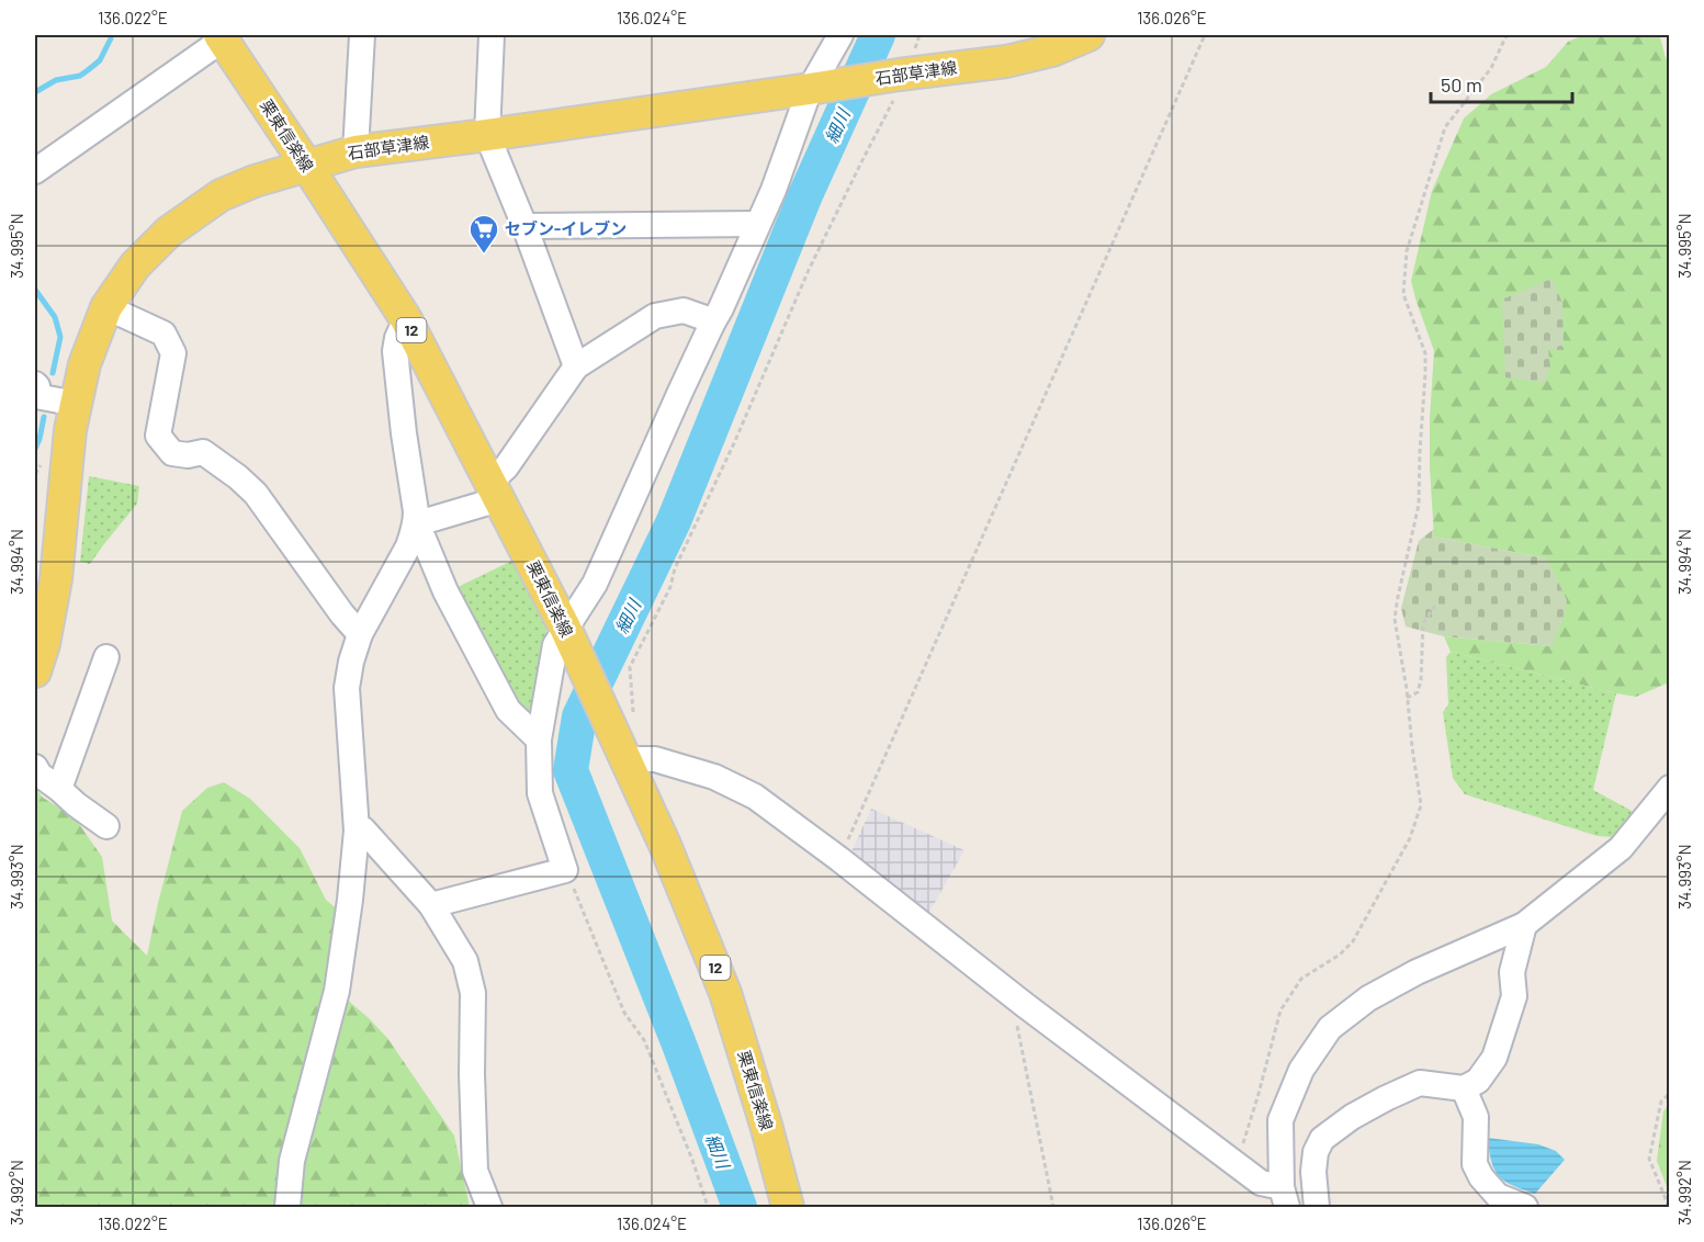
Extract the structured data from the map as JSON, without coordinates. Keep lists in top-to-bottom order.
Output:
{
  "streets": {
    "main road": ["石部草津線", "栗東信楽線", "12"]
  },
  "crossings": [
    ["石部草津線", "栗東信楽線"]
  ],
  "water": ["細川"],
  "places": {
    "supermarket": ["セブン-イレブン"]
  },
  "scale_bar": "50 m",
  "coordinates": [
    "136.022°E",
    "136.024°E",
    "136.026°E",
    "34.995°N",
    "34.994°N",
    "34.993°N",
    "34.992°N"
  ]
}
